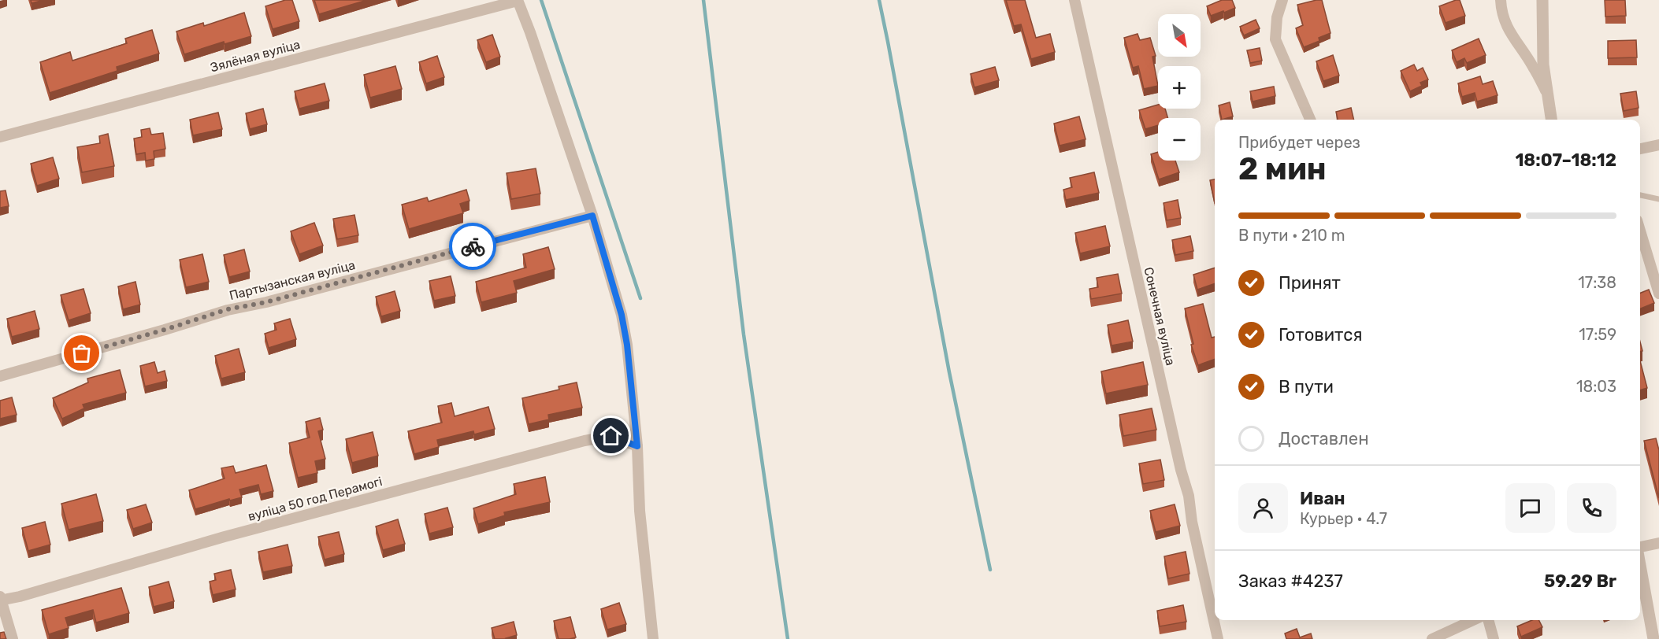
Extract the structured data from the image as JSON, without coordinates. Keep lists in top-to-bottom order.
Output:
{
  "streets": {
    "street": [
      "Зялёная вуліца",
      "Партызанская вуліца",
      "Сонечная вуліца",
      "вуліца 50 год Перамогі"
    ]
  },
  "north": "bottom right",
  "page": {
    "map_buttons": ["+", "−"],
    "heading": ["2 мин", "Прибудет через", "18:07–18:12"],
    "panel": [
      "Иван",
      "Курьер · 4.7",
      "Заказ #4237",
      "59.29 Br"
    ],
    "bar": "В пути · 210 m",
    "list": [
      ["Принят", "17:38"],
      ["Готовится", "17:59"],
      ["В пути", "18:03"],
      "Доставлен"
    ]
  }
}
